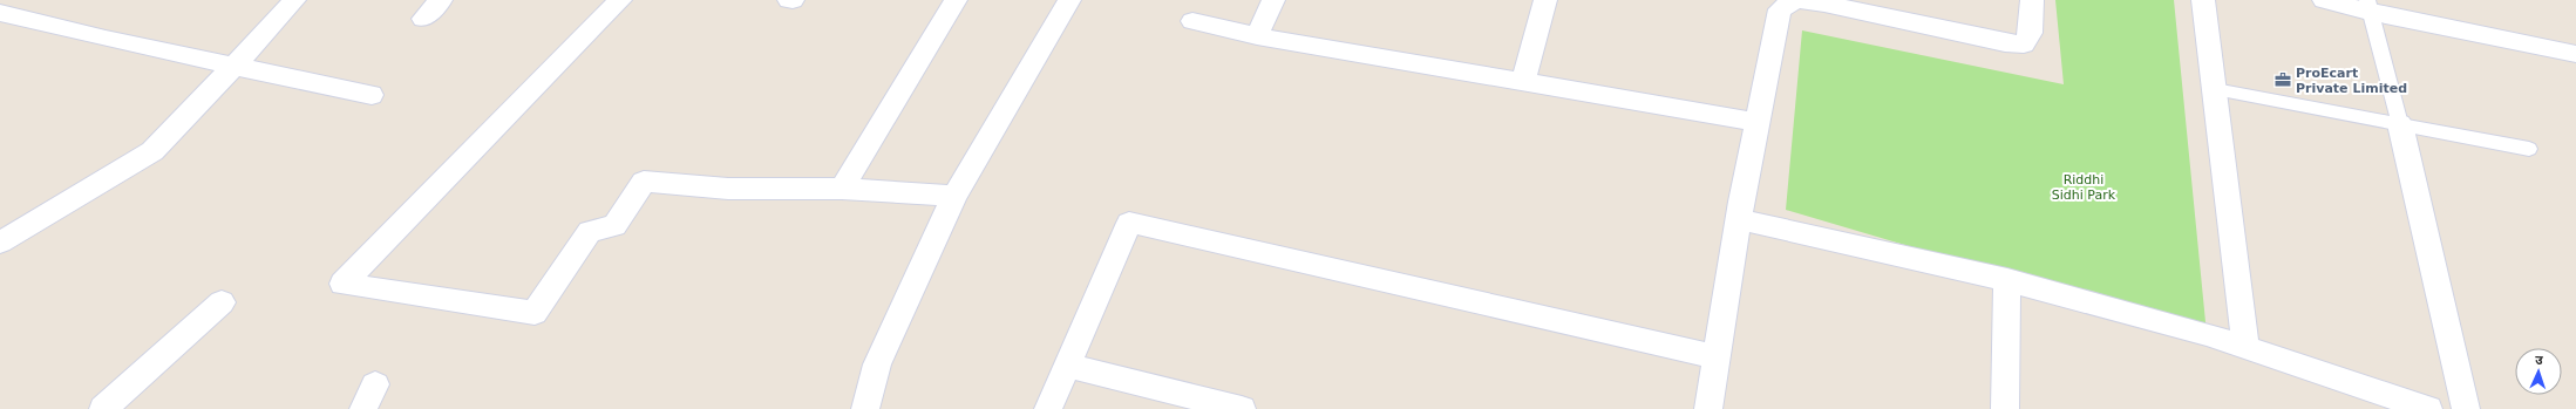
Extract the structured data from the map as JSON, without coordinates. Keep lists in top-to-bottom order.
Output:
{
  "parks": ["Riddhi Sidhi Park"],
  "places": {
    "office": ["ProEcart Private Limited"]
  },
  "north": "top"
}
